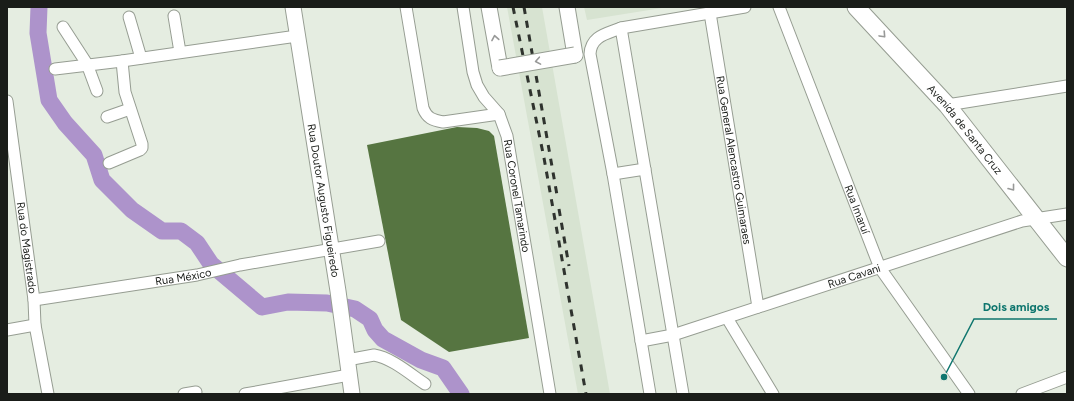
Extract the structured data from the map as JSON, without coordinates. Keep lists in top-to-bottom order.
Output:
{
  "streets": {
    "main road": ["Avenida de Santa Cruz"],
    "street": [
      "Rua General Alencastro Guimaraes",
      "Rua Coronel Tamarindo",
      "Rua Doutor Augusto Figueiredo",
      "Rua Imaruí",
      "Rua do Magistrado",
      "Rua México",
      "Rua Cavani"
    ]
  },
  "crossings": [
    ["Avenida de Santa Cruz", "Rua Cavani"],
    ["Rua General Alencastro Guimaraes", "Rua Cavani"],
    ["Rua Doutor Augusto Figueiredo", "Rua México"],
    ["Rua Imaruí", "Rua Cavani"],
    ["Rua do Magistrado", "Rua México"]
  ],
  "one_way": ["Avenida de Santa Cruz"],
  "places": ["Dois amigos"]
}
